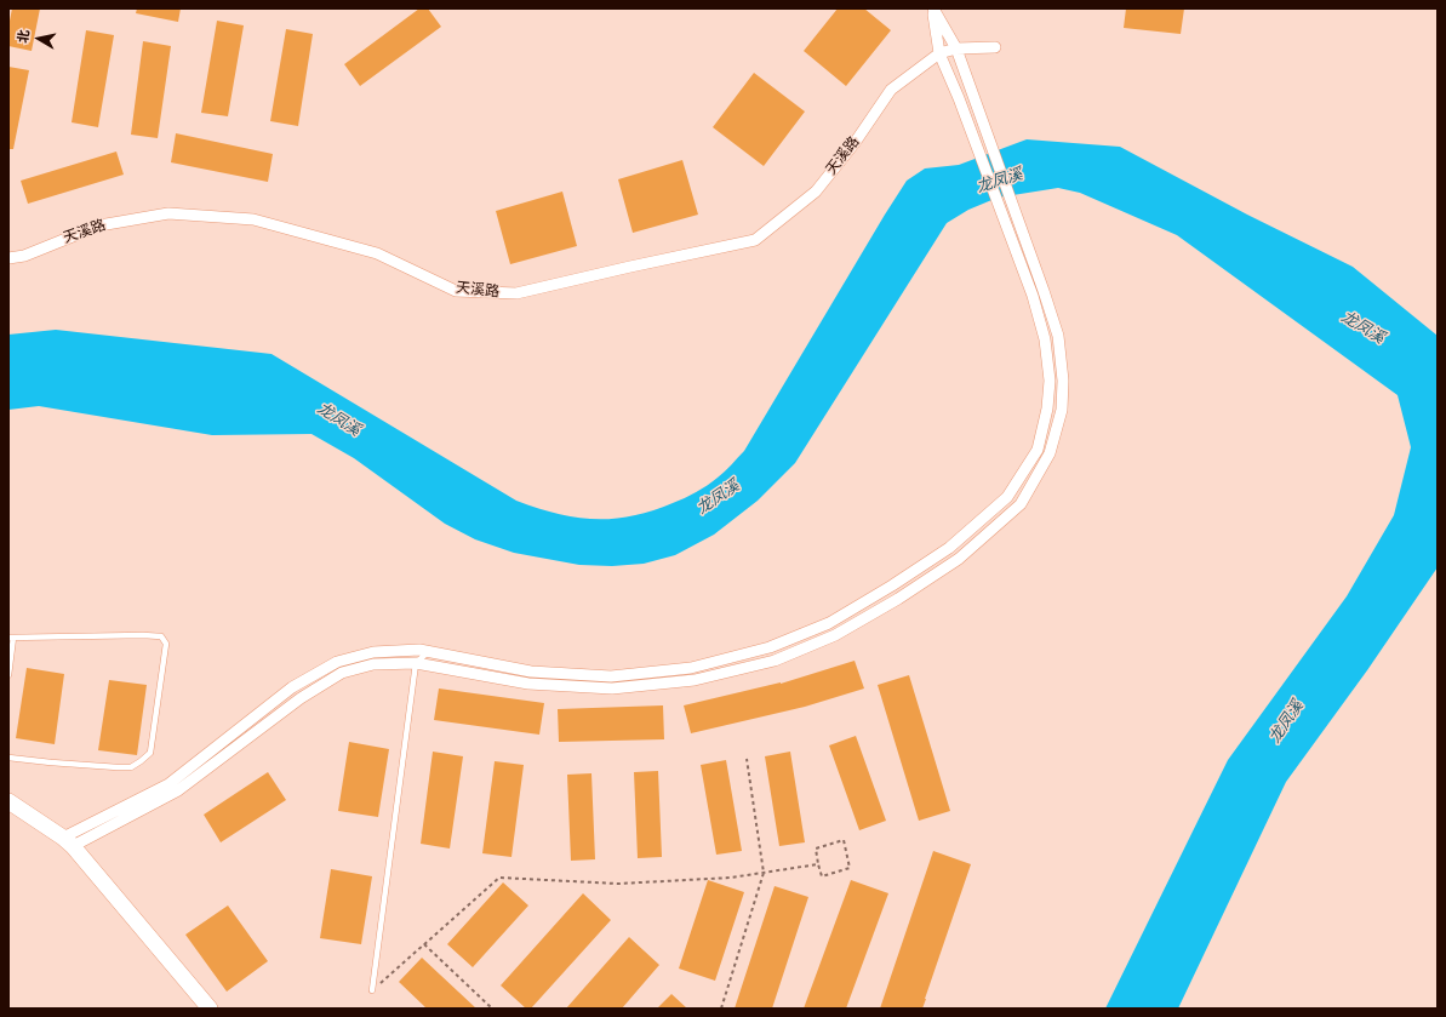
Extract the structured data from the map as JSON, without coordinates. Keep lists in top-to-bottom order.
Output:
{
  "streets": {
    "street": ["天溪路"]
  },
  "water": ["龙凤溪"],
  "north": "left"
}
